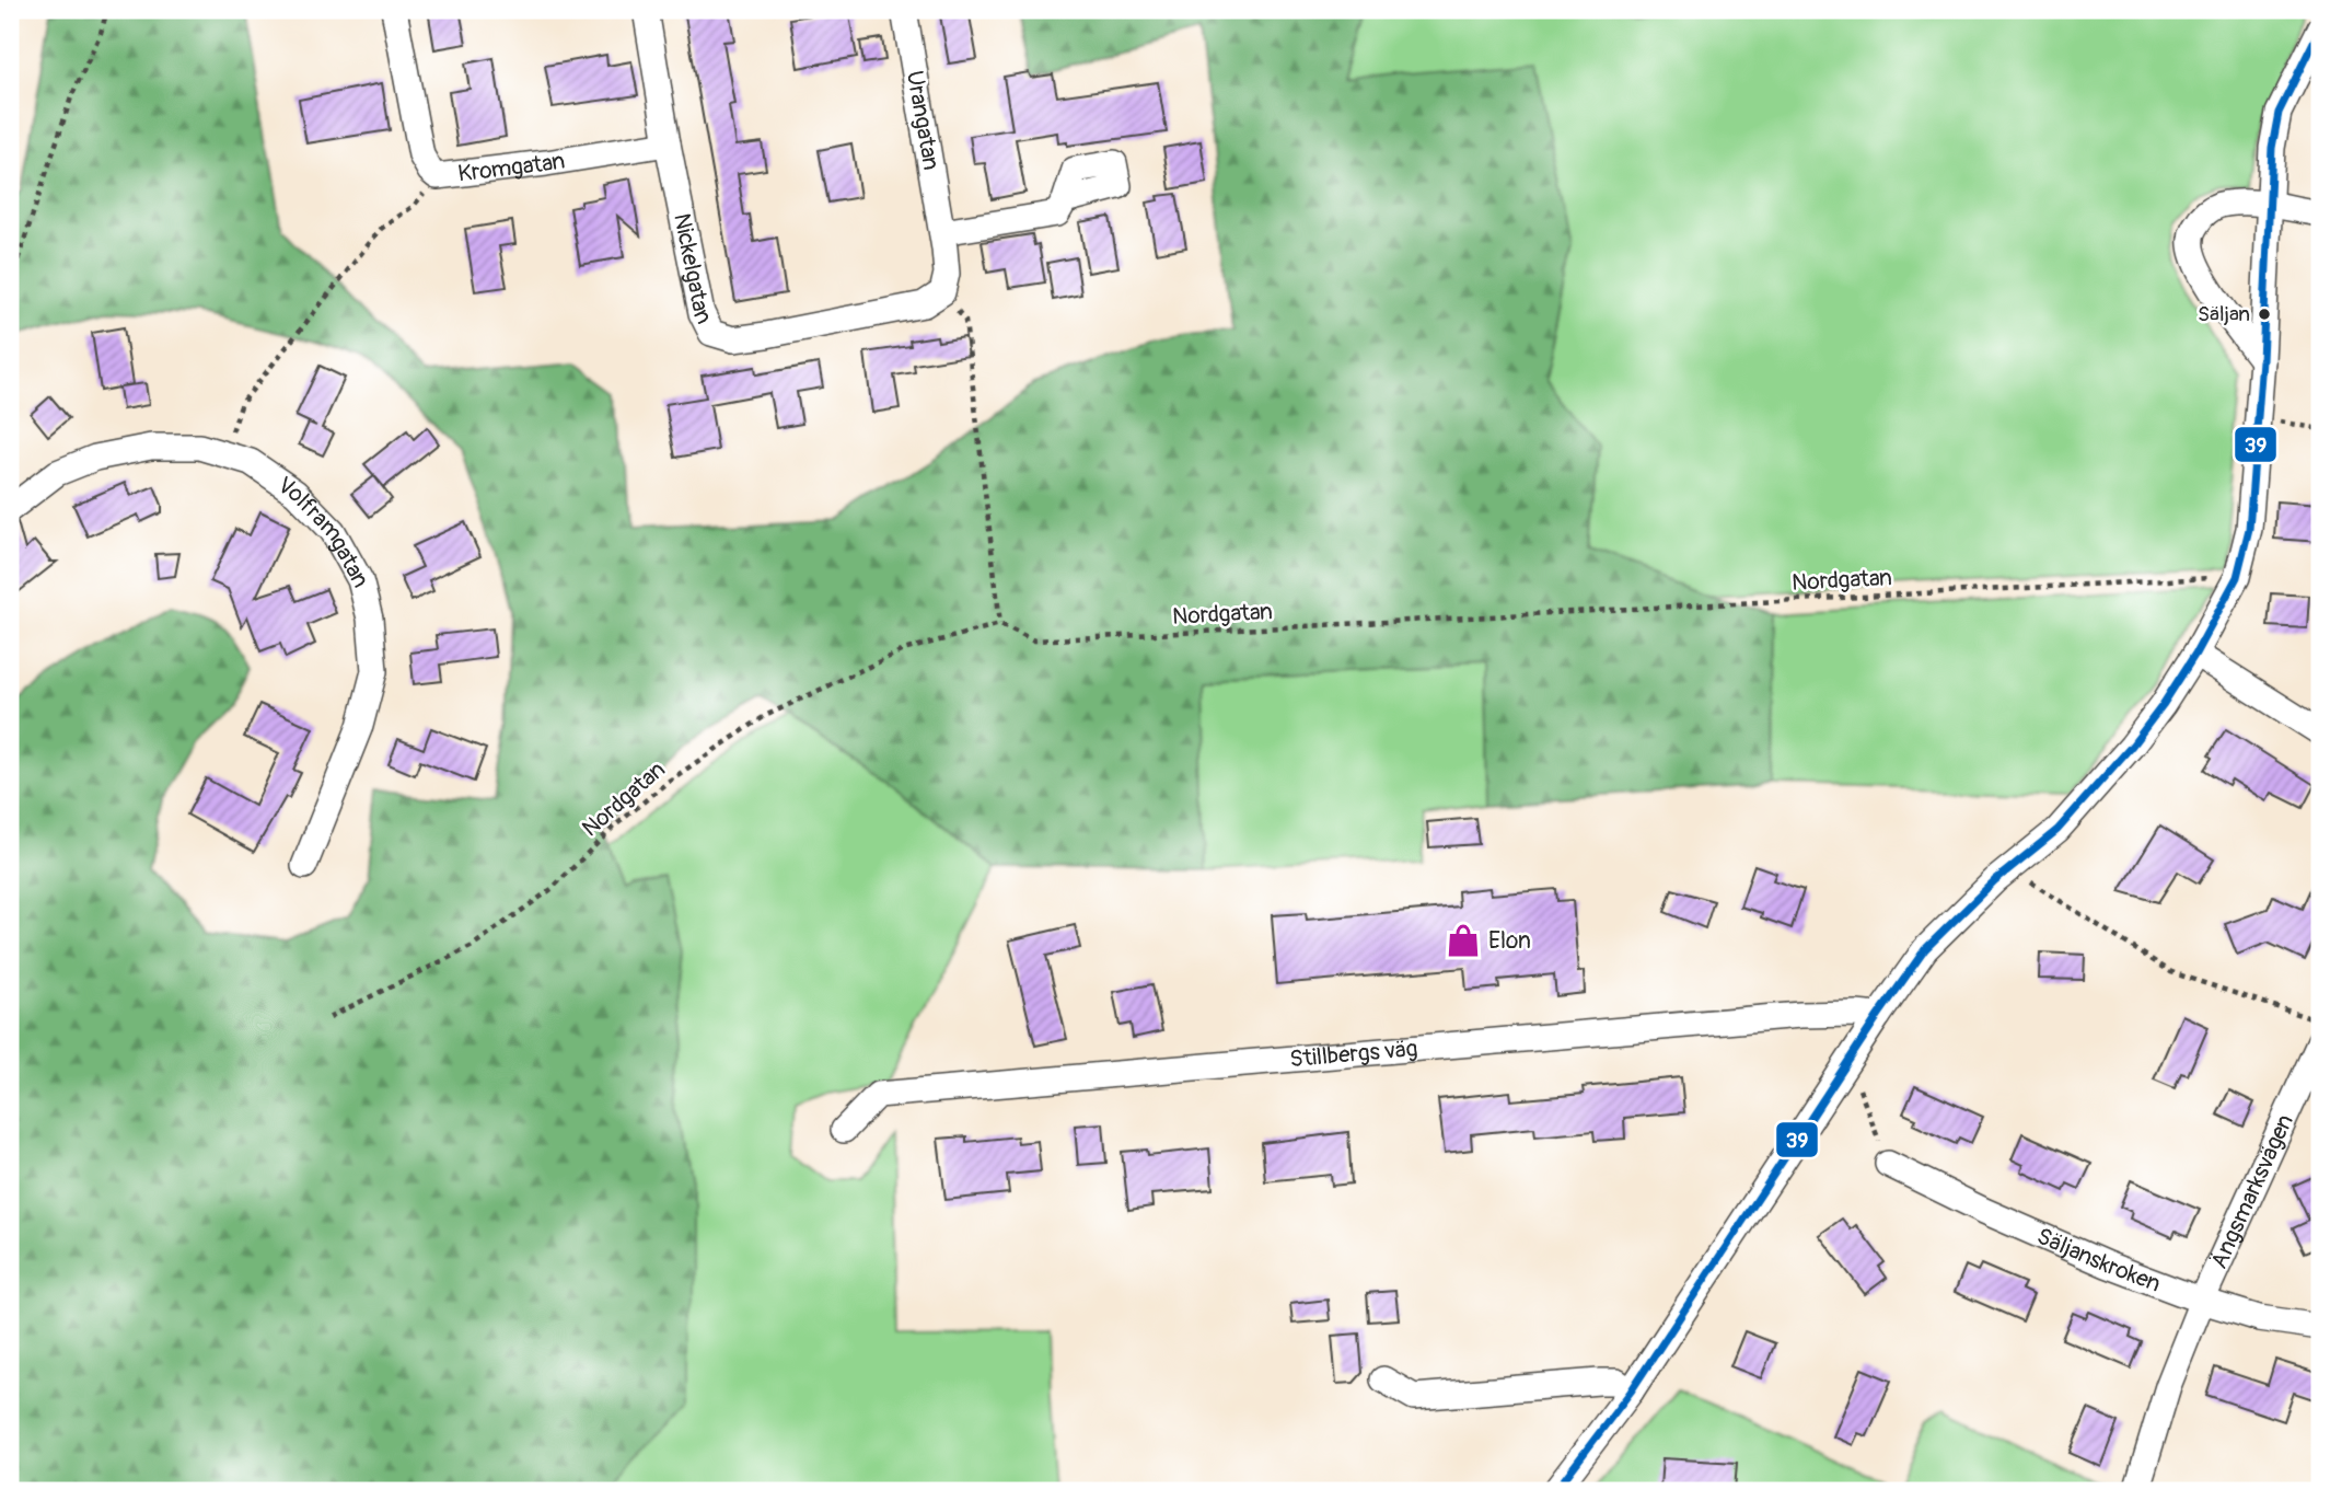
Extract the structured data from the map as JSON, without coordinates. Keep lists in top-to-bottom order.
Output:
{
  "streets": {
    "street": [
      "Urangatan",
      "Kromgatan",
      "Nickelgatan",
      "Volframgatan",
      "Stillbergs väg",
      "Ängsmarksvägen",
      "Säljanskroken"
    ],
    "path": ["Nordgatan"]
  },
  "crossings": [
    ["Urangatan", "Nickelgatan"],
    ["Kromgatan", "Nickelgatan"],
    ["Ängsmarksvägen", "Säljanskroken"]
  ],
  "places": {
    "other": ["Säljan"],
    "shop": ["Elon"]
  },
  "lines": ["transit line 39"]
}
